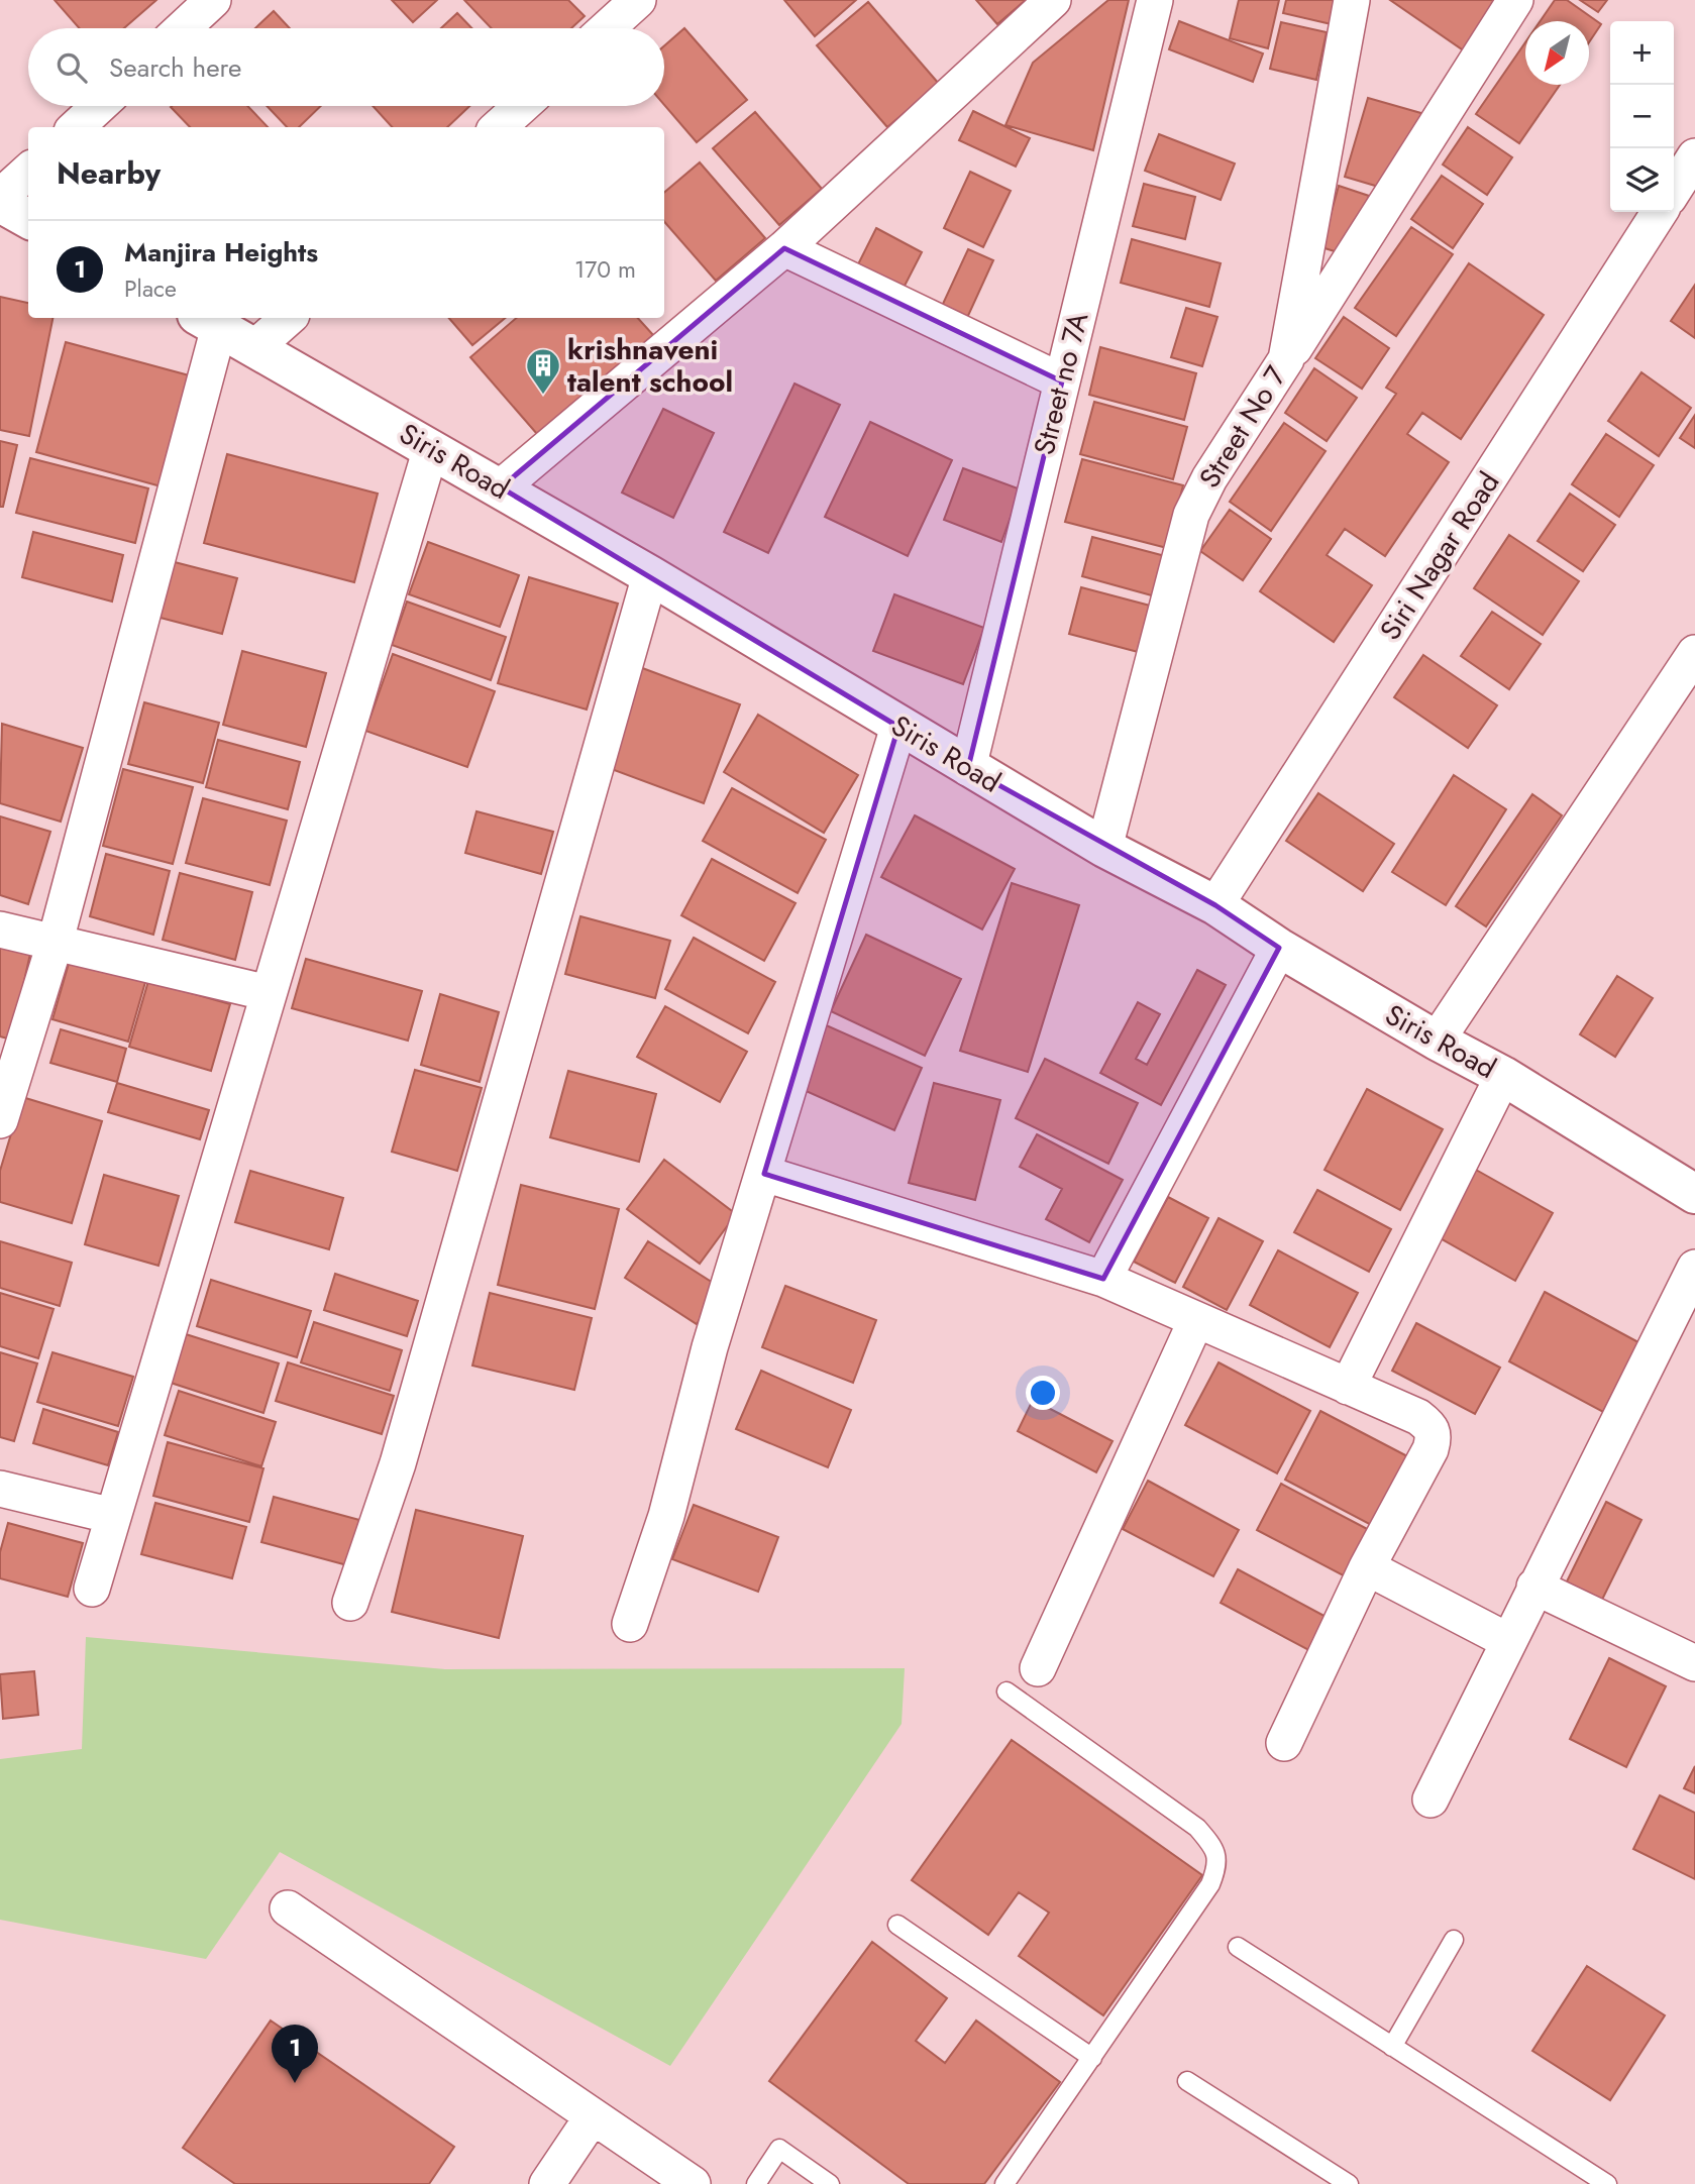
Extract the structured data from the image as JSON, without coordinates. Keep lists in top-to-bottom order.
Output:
{
  "streets": {
    "street": [
      "Street no 7A",
      "Street No 7",
      "Siris Road",
      "Siri Nagar Road"
    ]
  },
  "crossings": [
    ["Street no 7A", "Siris Road"],
    ["Street No 7", "Siris Road"],
    ["Siris Road", "Siri Nagar Road"]
  ],
  "places": {
    "building": ["krishnaveni talent school"]
  },
  "north": "bottom left",
  "page": {
    "map_buttons": ["+", "−"],
    "search": "Search here",
    "heading": "Nearby",
    "list": [
      {
        "mark": "1",
        "name": "Manjira Heights",
        "note": "Place",
        "value": "170 m"
      }
    ],
    "pins": "1"
  }
}
